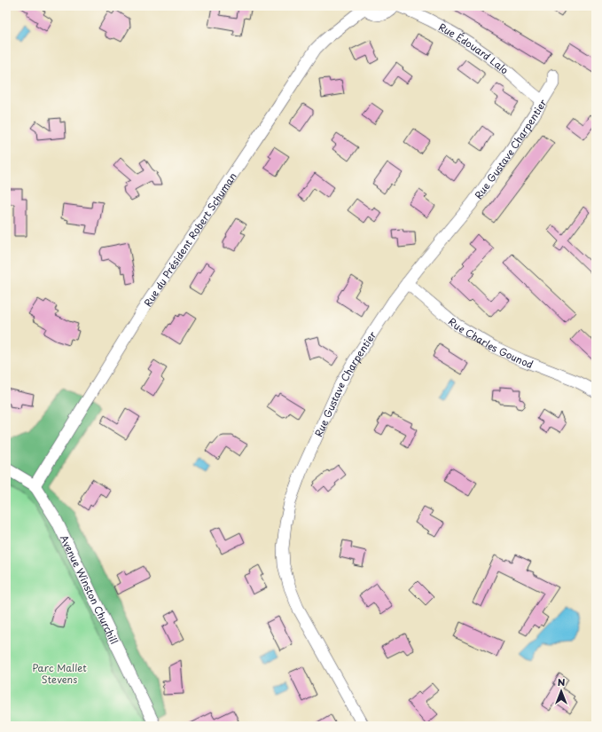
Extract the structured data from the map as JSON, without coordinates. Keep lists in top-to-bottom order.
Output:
{
  "streets": {
    "street": [
      "Rue Édouard Lalo",
      "Rue Gustave Charpentier",
      "Rue du Président Robert Schuman",
      "Rue Charles Gounod",
      "Avenue Winston Churchill"
    ]
  },
  "crossings": [
    ["Rue Édouard Lalo", "Rue Gustave Charpentier"],
    ["Rue Gustave Charpentier", "Rue Charles Gounod"],
    ["Rue du Président Robert Schuman", "Avenue Winston Churchill"]
  ],
  "parks": ["Parc Mallet Stevens"],
  "north": "top"
}
